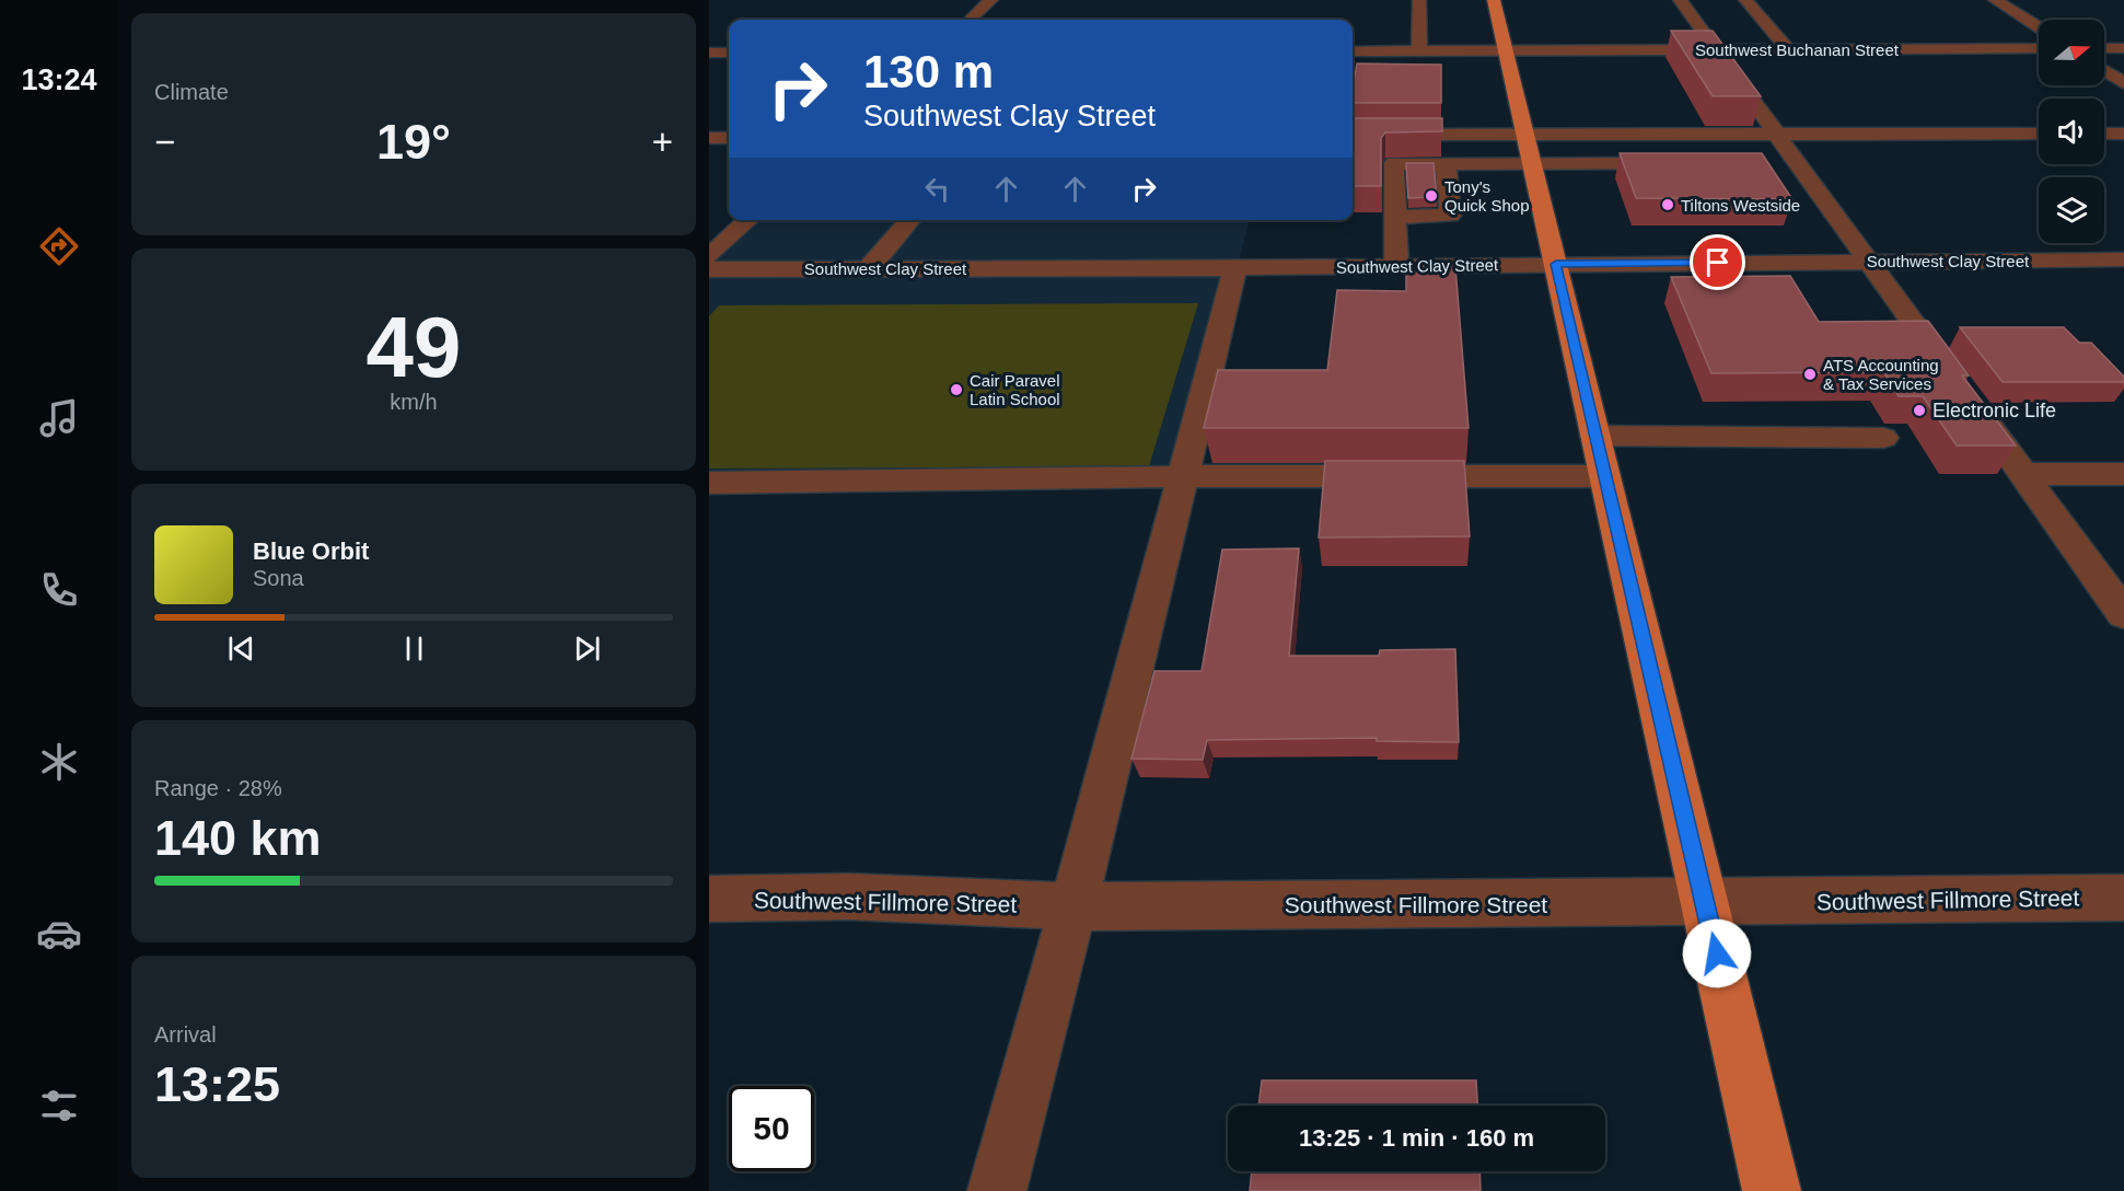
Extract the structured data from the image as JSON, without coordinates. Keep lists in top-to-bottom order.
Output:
{
  "streets": {
    "street": ["Southwest Buchanan Street", "Southwest Clay Street", "Southwest Fillmore Street"]
  },
  "places": [
    "Tony's Quick Shop",
    "Tiltons Westside",
    "ATS Accounting & Tax Services",
    "Cair Paravel Latin School",
    "Electronic Life"
  ],
  "north": "right",
  "page": {
    "tabs": "13:24",
    "tile": [
      "Climate",
      ["49", "km/h"],
      ["Range · 28%", "140 km"],
      ["Arrival", "13:25"]
    ],
    "turn": ["130 m", "Southwest Clay Street"],
    "heat": ["−", "19°", "+"],
    "song": ["Blue Orbit", "Sona"],
    "limit": "50",
    "trip": "13:25 · 1 min · 160 m"
  }
}
